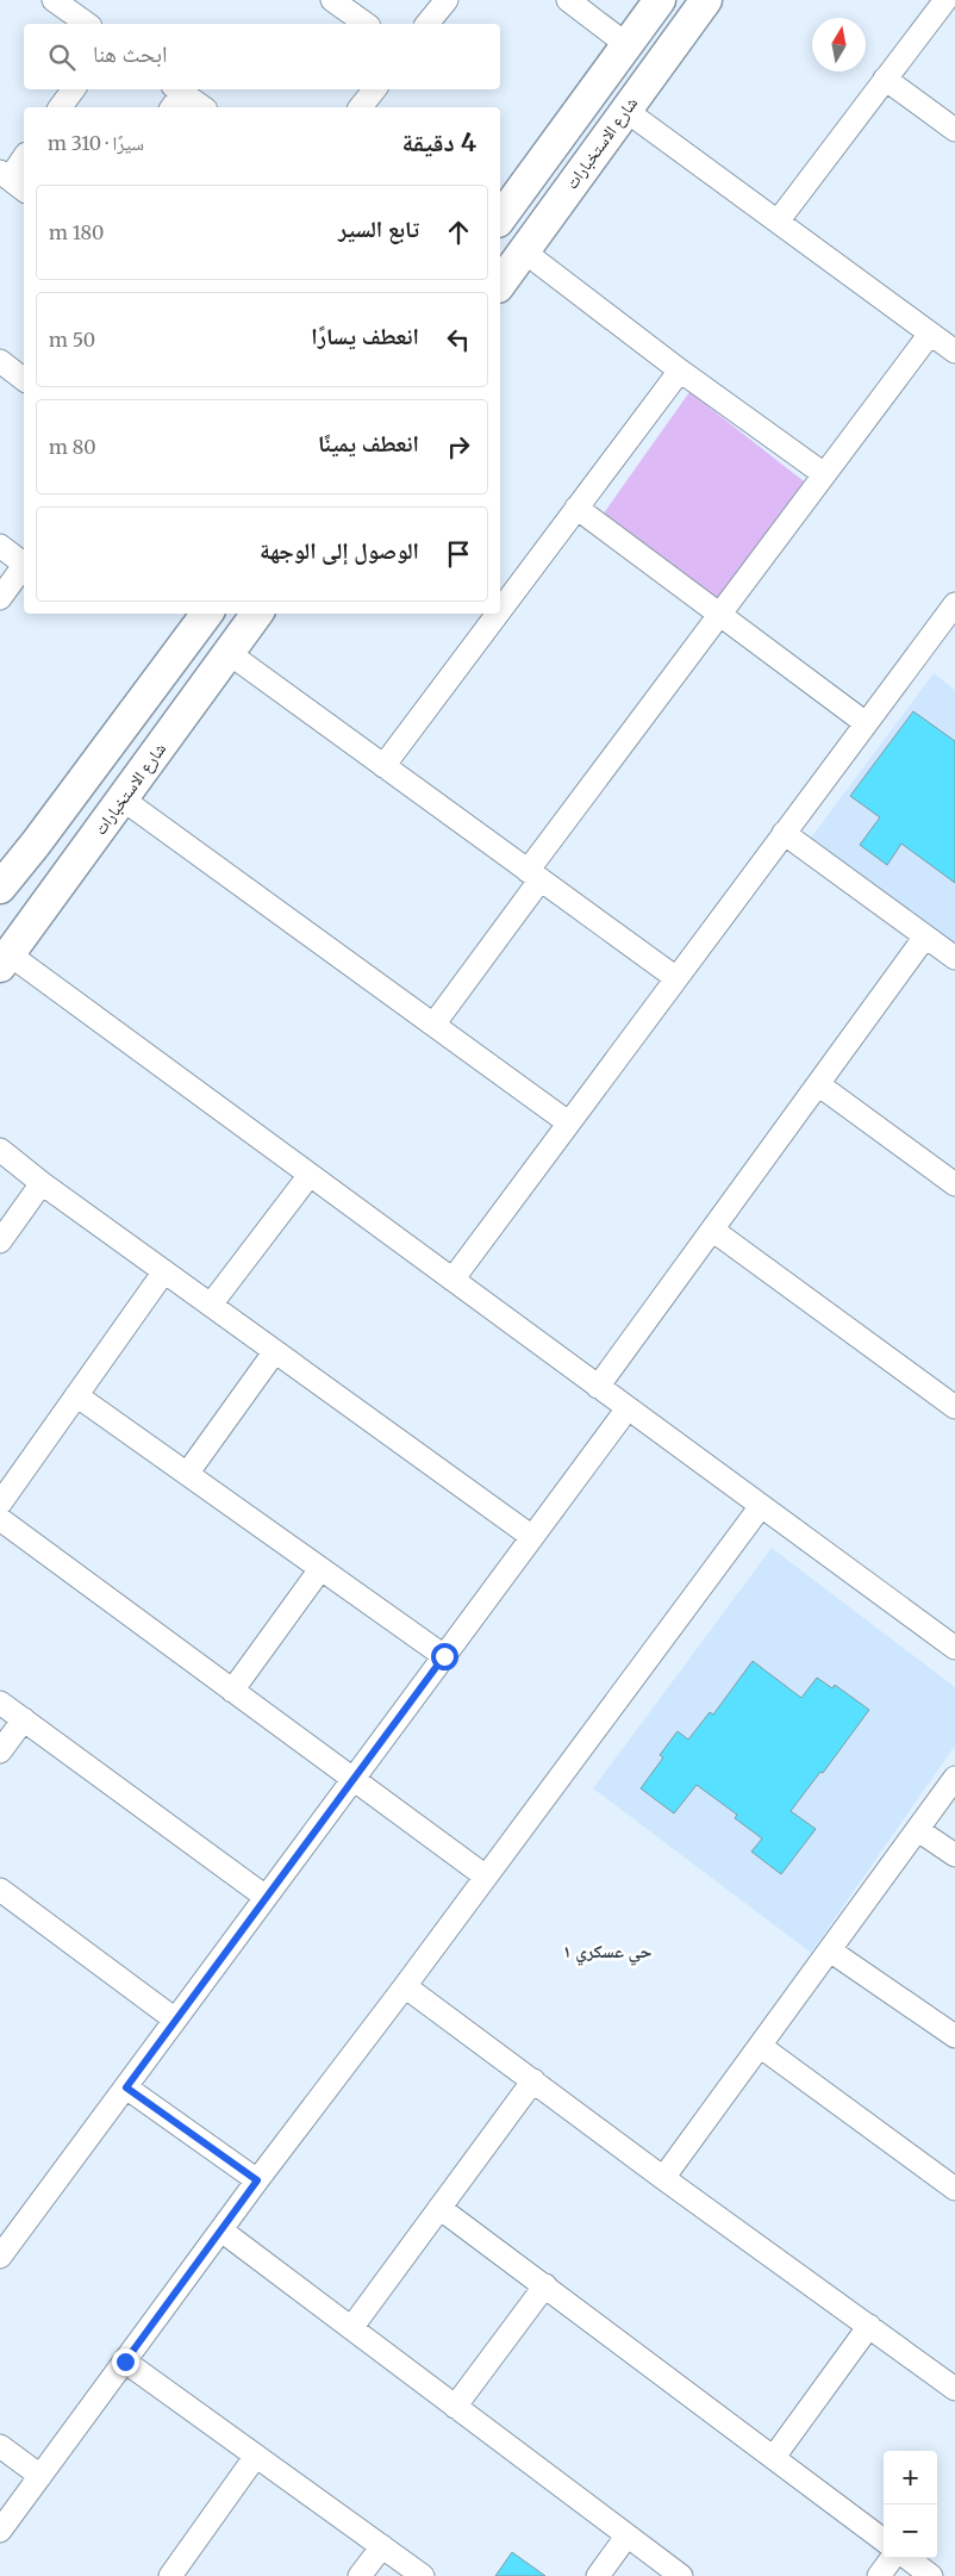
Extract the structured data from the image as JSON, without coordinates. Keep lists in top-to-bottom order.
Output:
{
  "streets": {
    "main road": ["شارع الاستخبارات"]
  },
  "districts": ["حي عسكري ١"],
  "north": "top",
  "page": {
    "search": "ابحث هنا",
    "heading": ["4 دقيقة", "سيرًا · 310 m"],
    "list": [
      ["تابع السير", "180 m"],
      ["انعطف يسارًا", "50 m"],
      ["انعطف يمينًا", "80 m"],
      "الوصول إلى الوجهة"
    ],
    "map_buttons": ["+", "−"]
  }
}
